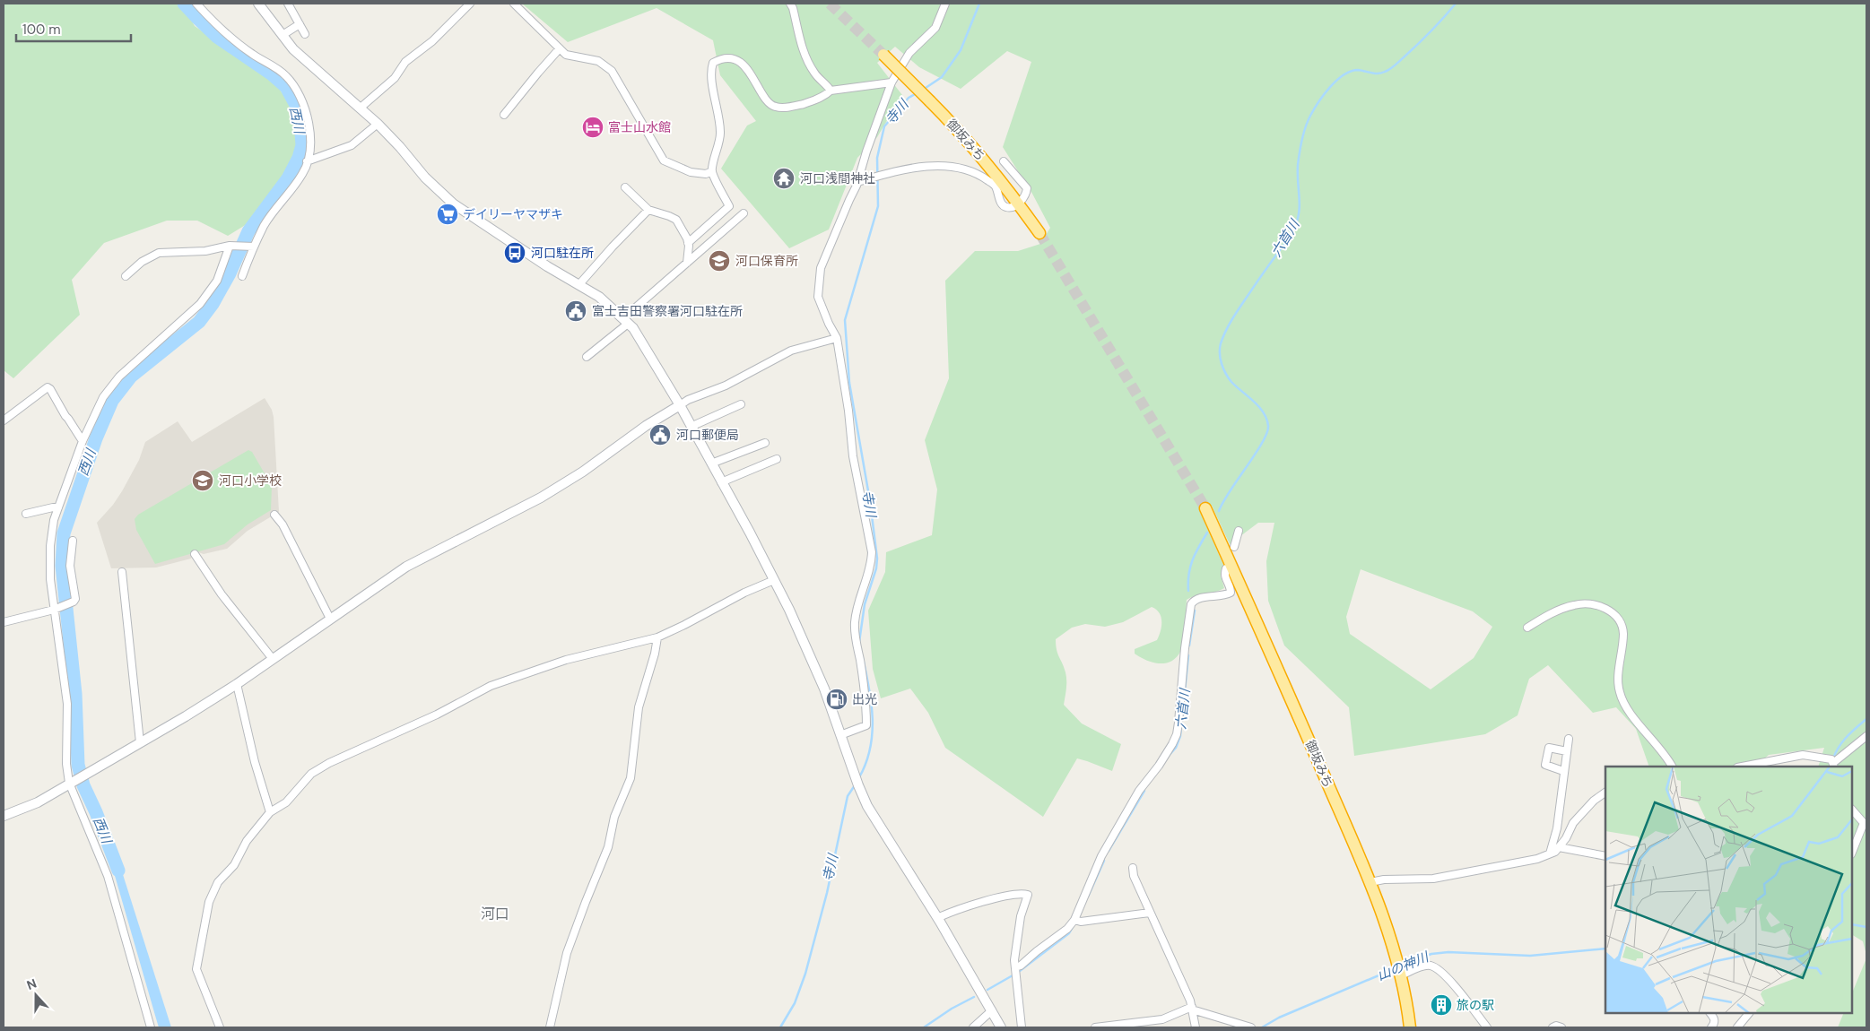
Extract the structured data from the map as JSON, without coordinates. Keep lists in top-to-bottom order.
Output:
{
  "streets": {
    "highway": ["御坂みち"]
  },
  "districts": ["河口"],
  "water": [
    "寺川",
    "西川",
    "六首川",
    "山の神川"
  ],
  "places": {
    "hotel": ["富士山水館"],
    "temple": ["河口浅間神社"],
    "supermarket": ["デイリーヤマザキ"],
    "bus stop": ["河口駐在所"],
    "school or university": ["河口保育所", "河口小学校"],
    "public building": ["富士吉田警察署河口駐在所", "河口郵便局"],
    "fuel station": ["出光"],
    "building": ["旅の駅"]
  },
  "scale_bar": "100 m",
  "north": "top"
}
